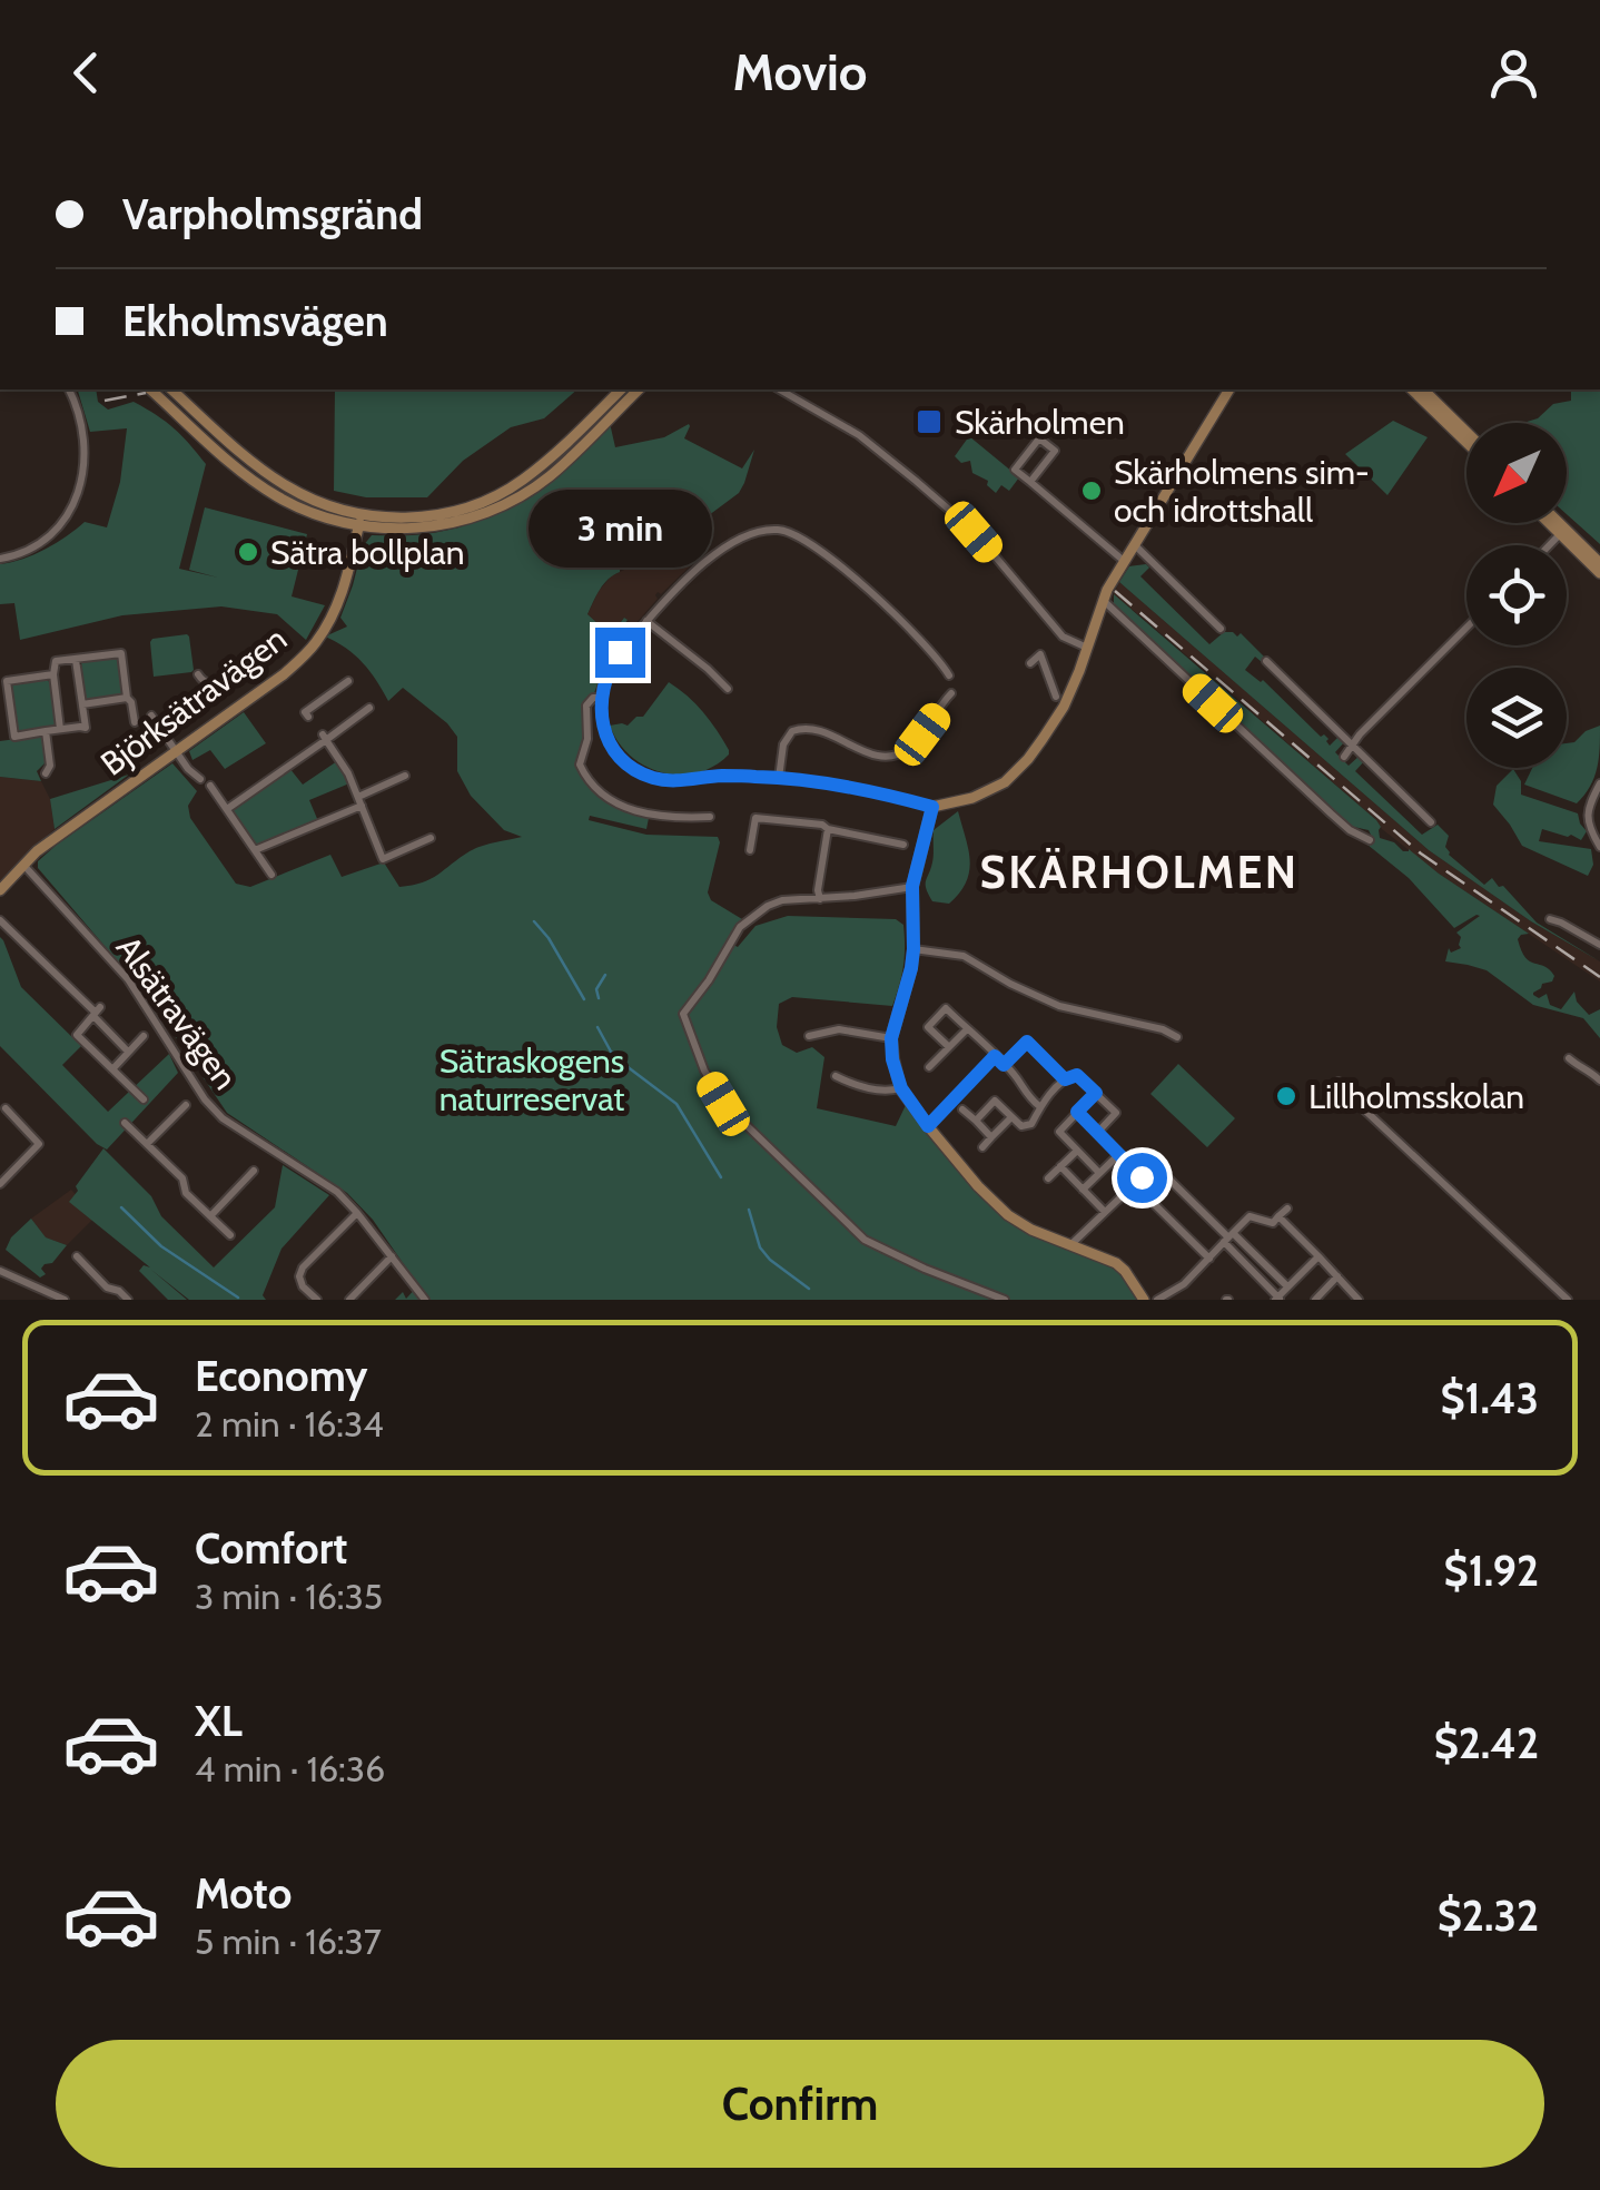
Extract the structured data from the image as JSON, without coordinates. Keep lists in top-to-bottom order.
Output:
{
  "streets": {
    "street": ["Björksätravägen", "Alsätravägen"]
  },
  "crossings": [
    ["Björksätravägen", "Alsätravägen"]
  ],
  "districts": ["SKÄRHOLMEN"],
  "parks": ["Sätraskogens naturreservat"],
  "places": {
    "transit": ["Skärholmen"],
    "other": ["Skärholmens sim- och idrottshall", "Sätra bollplan", "Lillholmsskolan"]
  },
  "north": "bottom left",
  "page": {
    "header": "Movio",
    "banner": ["Varpholmsgränd", "Ekholmsvägen"],
    "bubble": "3 min",
    "list": [
      {
        "name": "Economy",
        "note": "2 min · 16:34",
        "value": "$1.43"
      },
      {
        "name": "Comfort",
        "note": "3 min · 16:35",
        "value": "$1.92"
      },
      {
        "name": "XL",
        "note": "4 min · 16:36",
        "value": "$2.42"
      },
      {
        "name": "Moto",
        "note": "5 min · 16:37",
        "value": "$2.32"
      }
    ],
    "buttons": "Confirm"
  }
}
